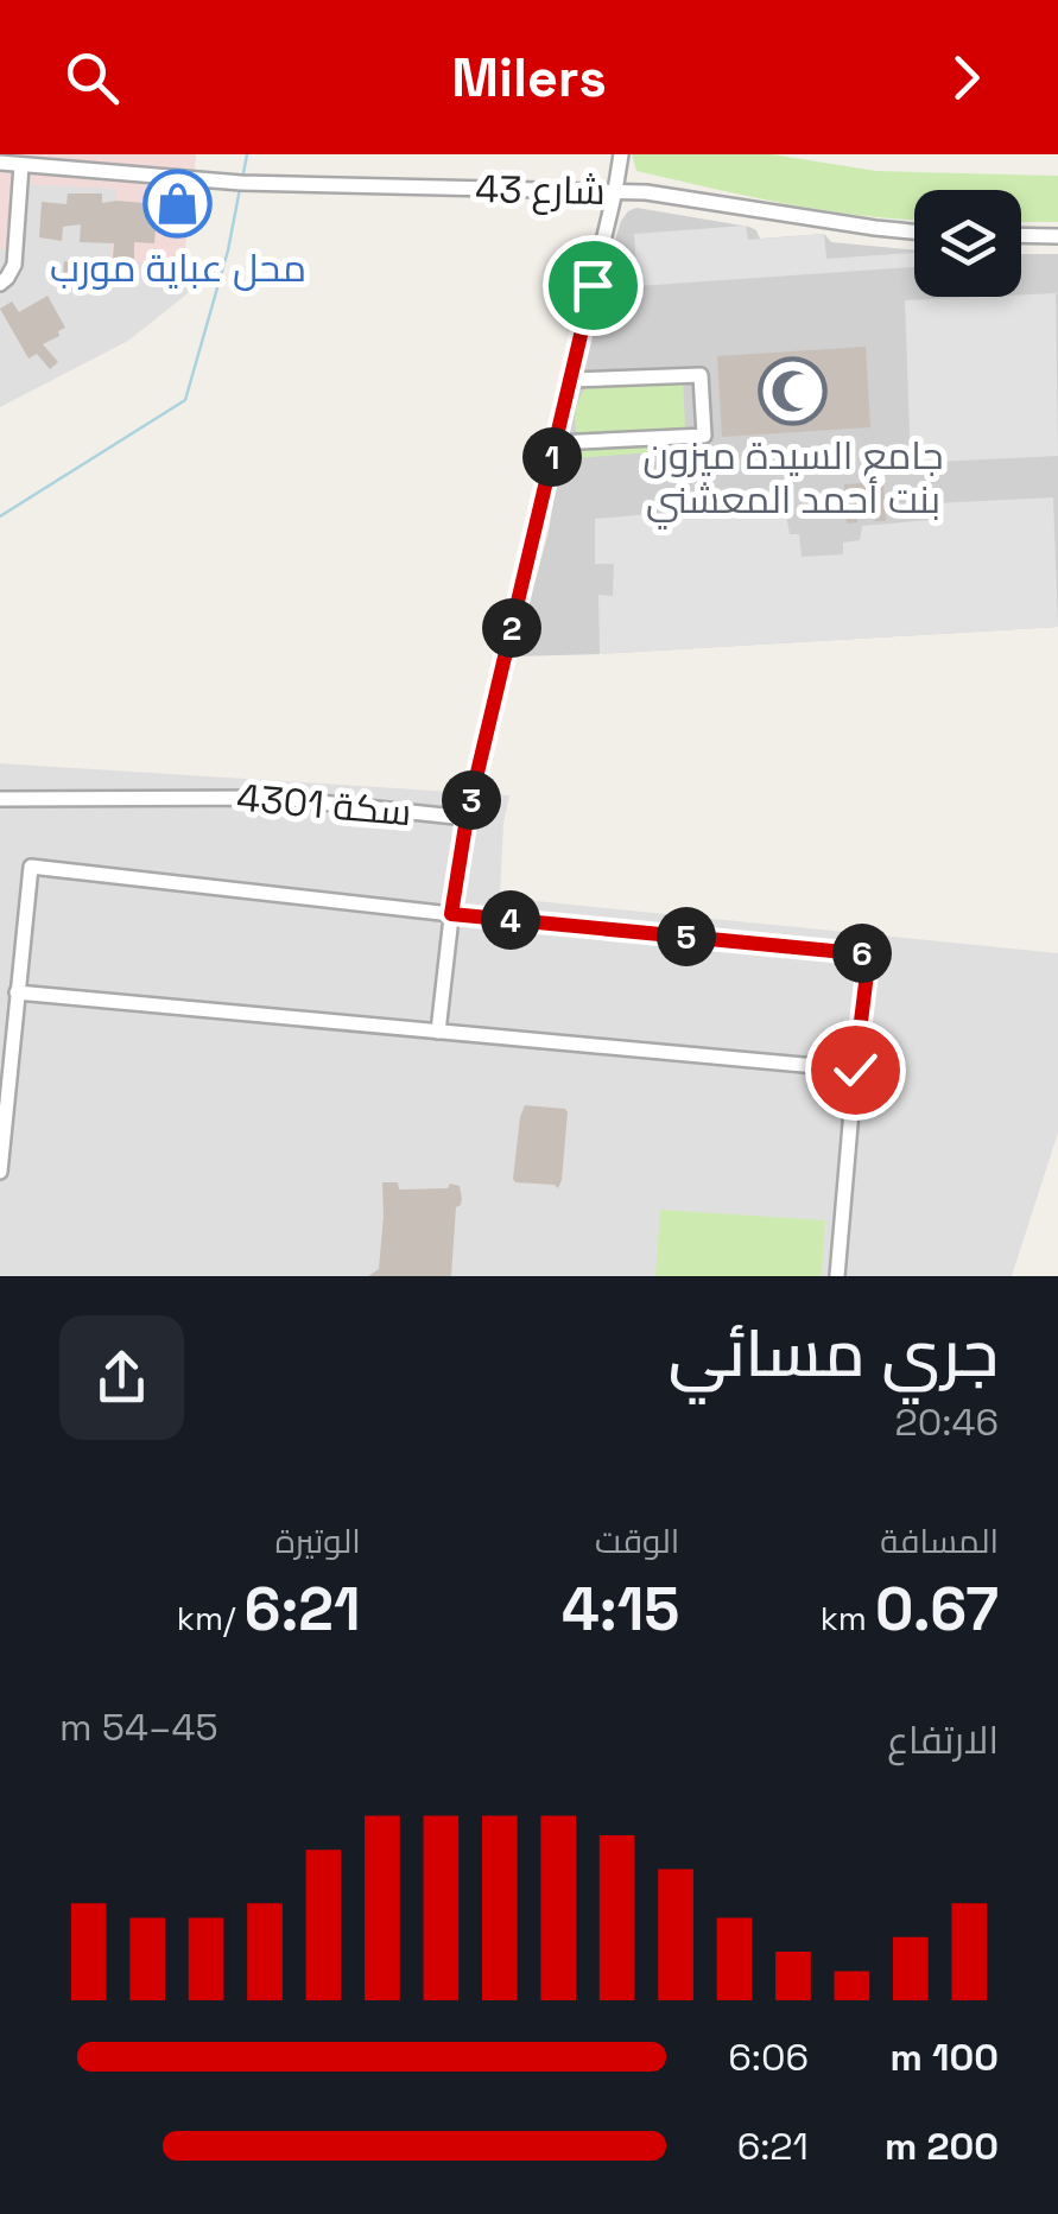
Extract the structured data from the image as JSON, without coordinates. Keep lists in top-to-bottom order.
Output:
{
  "streets": {
    "street": ["شارع 43", "سكة 4301"]
  },
  "crossings": [
    ["شارع 43", "سكة 4301"]
  ],
  "places": {
    "shop": ["محل عباية مورب"],
    "mosque": ["جامع السيدة ميزون بنت أحمد المعشني"]
  },
  "page": {
    "header": "Milers",
    "pins": [
      "1",
      "2",
      "3",
      "4",
      "5",
      "6"
    ],
    "heading": ["جري مسائي", "20:46"],
    "stats": [
      ["المسافة", "0.67 km"],
      ["الوقت", "4:15"],
      ["الوتيرة", "6:21 /km"]
    ],
    "chart": ["الارتفاع", "45–54 m"],
    "list": [
      {
        "name": "100 m",
        "note": "6:06"
      },
      {
        "name": "200 m",
        "note": "6:21"
      }
    ]
  }
}
